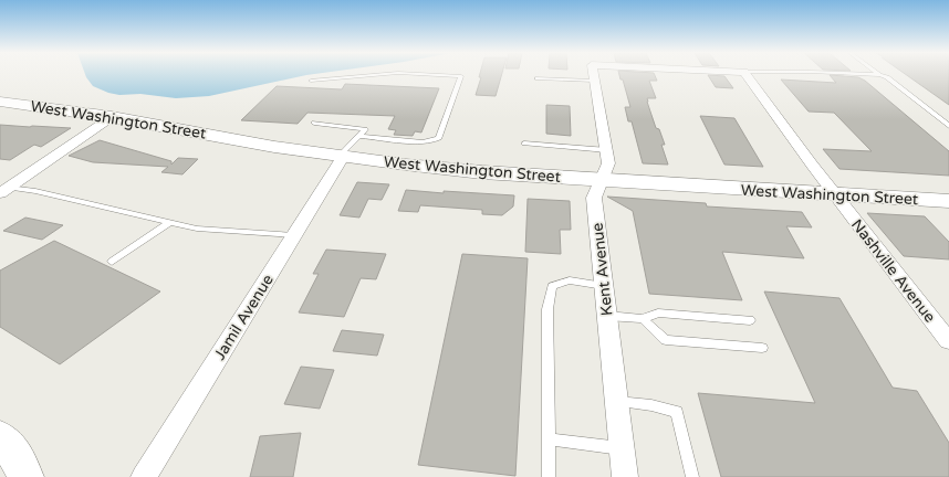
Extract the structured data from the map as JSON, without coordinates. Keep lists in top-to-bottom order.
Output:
{
  "streets": {
    "main road": ["West Washington Street"],
    "street": ["Kent Avenue", "Nashville Avenue", "Jamil Avenue"]
  },
  "crossings": [
    ["West Washington Street", "Kent Avenue"],
    ["West Washington Street", "Nashville Avenue"],
    ["West Washington Street", "Jamil Avenue"]
  ]
}
